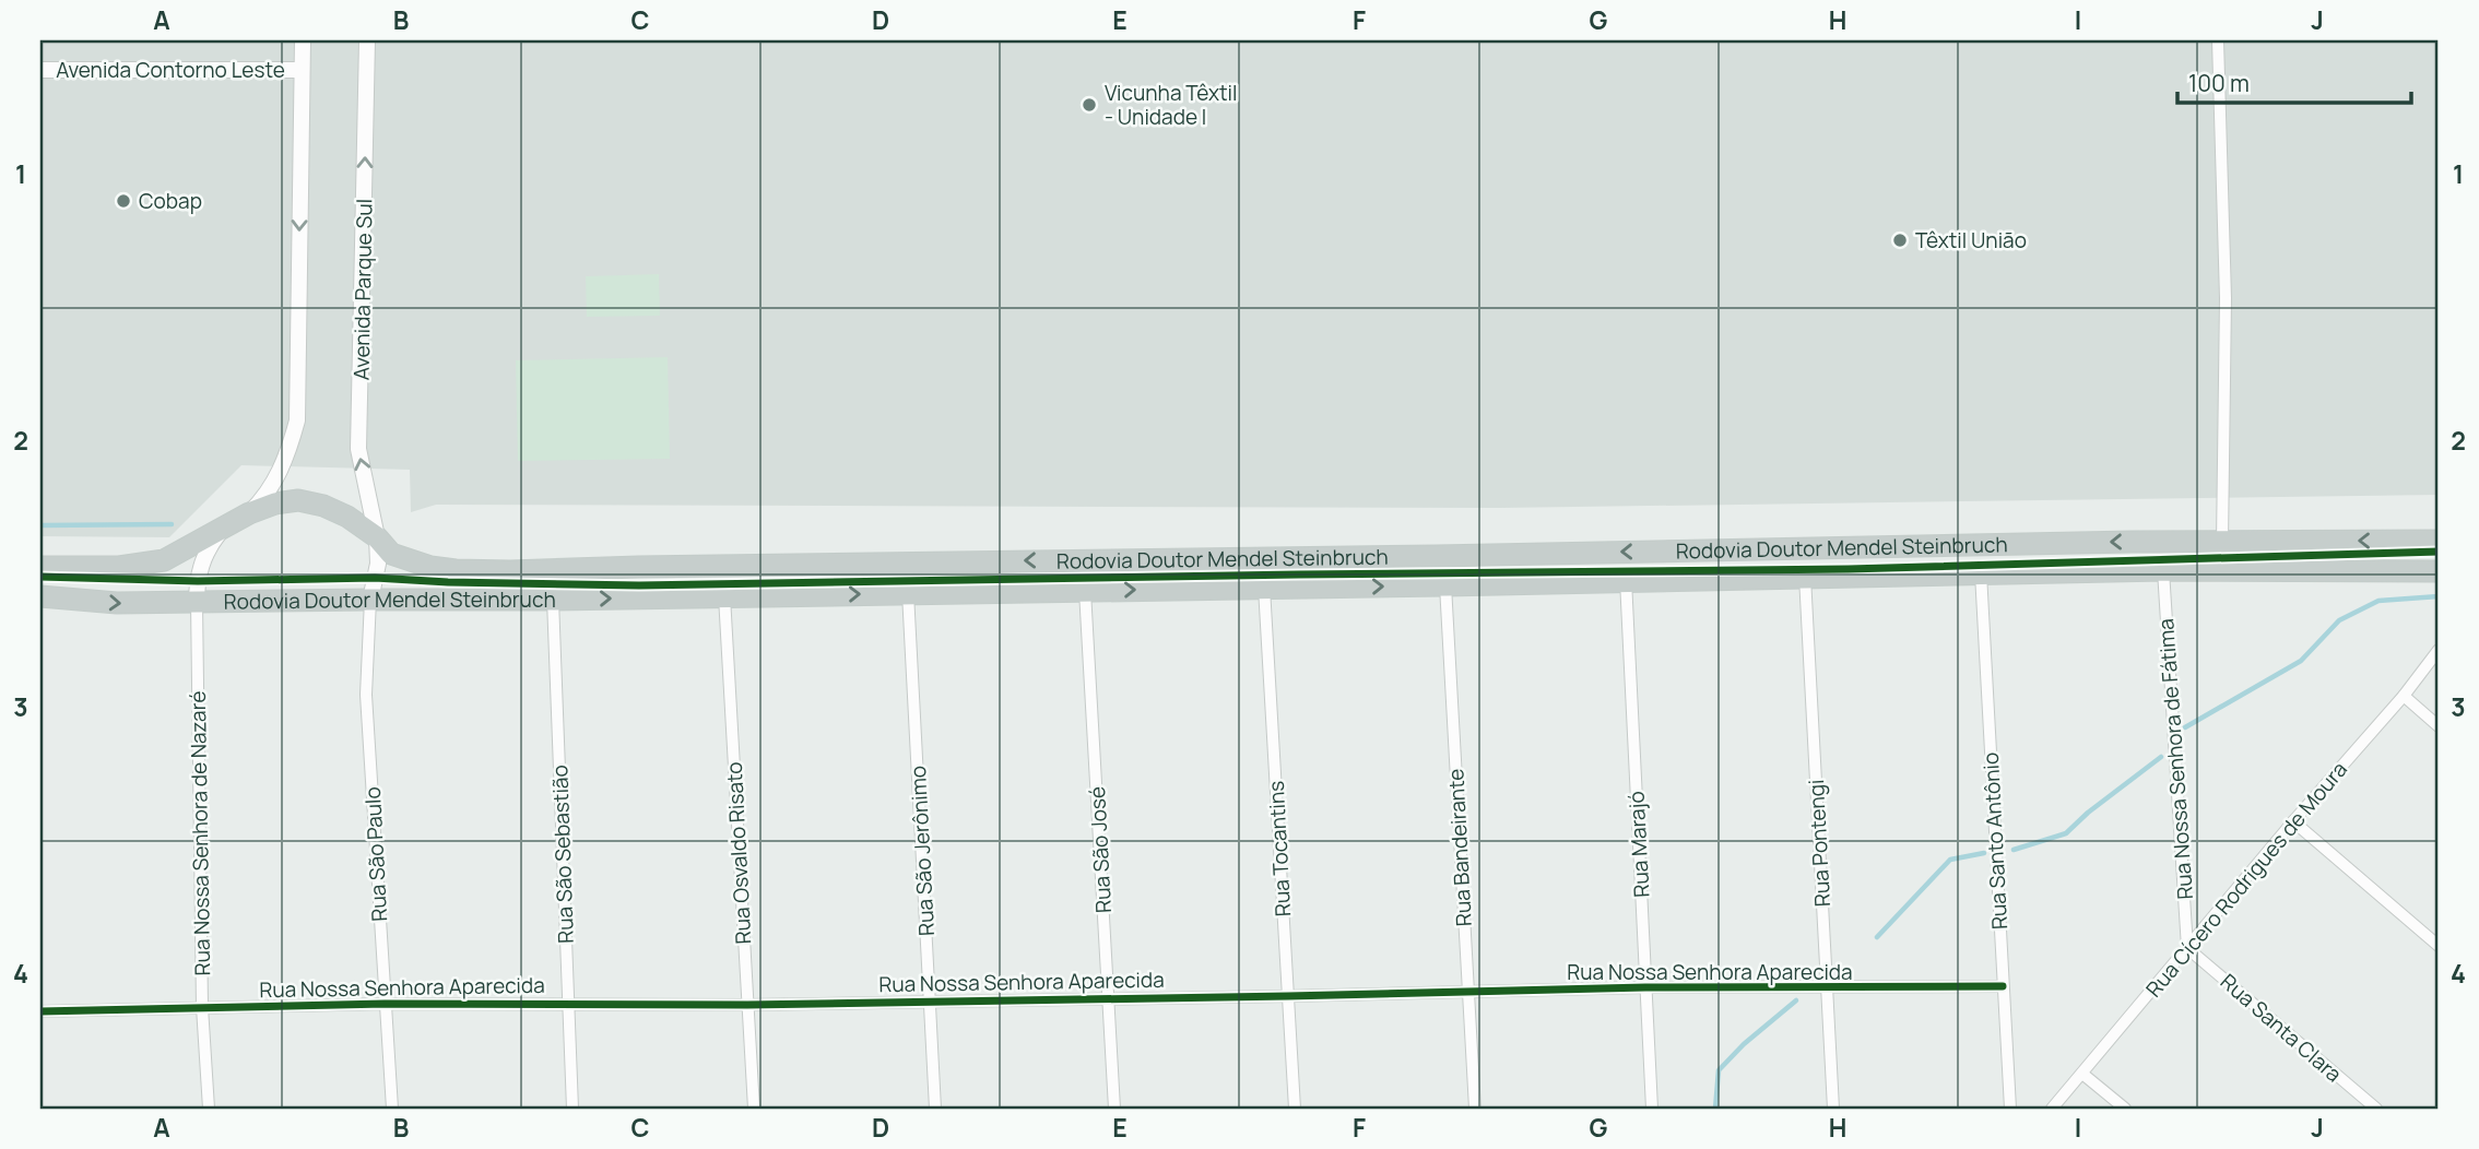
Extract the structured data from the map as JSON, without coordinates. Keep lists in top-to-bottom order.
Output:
{
  "streets": {
    "highway": ["Rodovia Doutor Mendel Steinbruch"],
    "street": [
      "Avenida Contorno Leste",
      "Avenida Parque Sul",
      "Rua Nossa Senhora de Fátima",
      "Rua Nossa Senhora de Nazaré",
      "Rua Santo Antônio",
      "Rua Pontengi",
      "Rua Marajó",
      "Rua Bandeirante",
      "Rua Tocantins",
      "Rua São José",
      "Rua São Jerônimo",
      "Rua Osvaldo Risato",
      "Rua São Paulo",
      "Rua São Sebastião",
      "Rua Cícero Rodrigues de Moura",
      "Rua Nossa Senhora Aparecida",
      "Rua Santa Clara"
    ]
  },
  "crossings": [
    ["Avenida Parque Sul", "Rodovia Doutor Mendel Steinbruch"],
    ["Avenida Parque Sul", "Rua São Paulo"],
    ["Rodovia Doutor Mendel Steinbruch", "Rua Nossa Senhora de Fátima"],
    ["Rodovia Doutor Mendel Steinbruch", "Rua Nossa Senhora de Nazaré"],
    ["Rodovia Doutor Mendel Steinbruch", "Rua Santo Antônio"],
    ["Rodovia Doutor Mendel Steinbruch", "Rua Pontengi"],
    ["Rodovia Doutor Mendel Steinbruch", "Rua Marajó"],
    ["Rodovia Doutor Mendel Steinbruch", "Rua Bandeirante"],
    ["Rodovia Doutor Mendel Steinbruch", "Rua Tocantins"],
    ["Rodovia Doutor Mendel Steinbruch", "Rua São José"],
    ["Rodovia Doutor Mendel Steinbruch", "Rua São Jerônimo"],
    ["Rodovia Doutor Mendel Steinbruch", "Rua Osvaldo Risato"],
    ["Rodovia Doutor Mendel Steinbruch", "Rua São Paulo"],
    ["Rodovia Doutor Mendel Steinbruch", "Rua São Sebastião"],
    ["Rua Nossa Senhora de Fátima", "Rua Cícero Rodrigues de Moura"],
    ["Rua Nossa Senhora de Fátima", "Rua Santa Clara"],
    ["Rua Nossa Senhora de Nazaré", "Rua Nossa Senhora Aparecida"],
    ["Rua Santo Antônio", "Rua Nossa Senhora Aparecida"],
    ["Rua Pontengi", "Rua Nossa Senhora Aparecida"],
    ["Rua Marajó", "Rua Nossa Senhora Aparecida"],
    ["Rua Bandeirante", "Rua Nossa Senhora Aparecida"],
    ["Rua Tocantins", "Rua Nossa Senhora Aparecida"],
    ["Rua São José", "Rua Nossa Senhora Aparecida"],
    ["Rua São Jerônimo", "Rua Nossa Senhora Aparecida"],
    ["Rua Osvaldo Risato", "Rua Nossa Senhora Aparecida"],
    ["Rua São Paulo", "Rua Nossa Senhora Aparecida"],
    ["Rua São Sebastião", "Rua Nossa Senhora Aparecida"],
    ["Rua Cícero Rodrigues de Moura", "Rua Santa Clara"]
  ],
  "places": ["Vicunha Têxtil - Unidade I", "Cobap", "Têxtil União"],
  "scale_bar": "100 m",
  "grid": {
    "columns": [
      "A",
      "B",
      "C",
      "D",
      "E",
      "F",
      "G",
      "H",
      "I",
      "J"
    ],
    "rows": [
      "1",
      "2",
      "3",
      "4"
    ]
  }
}
